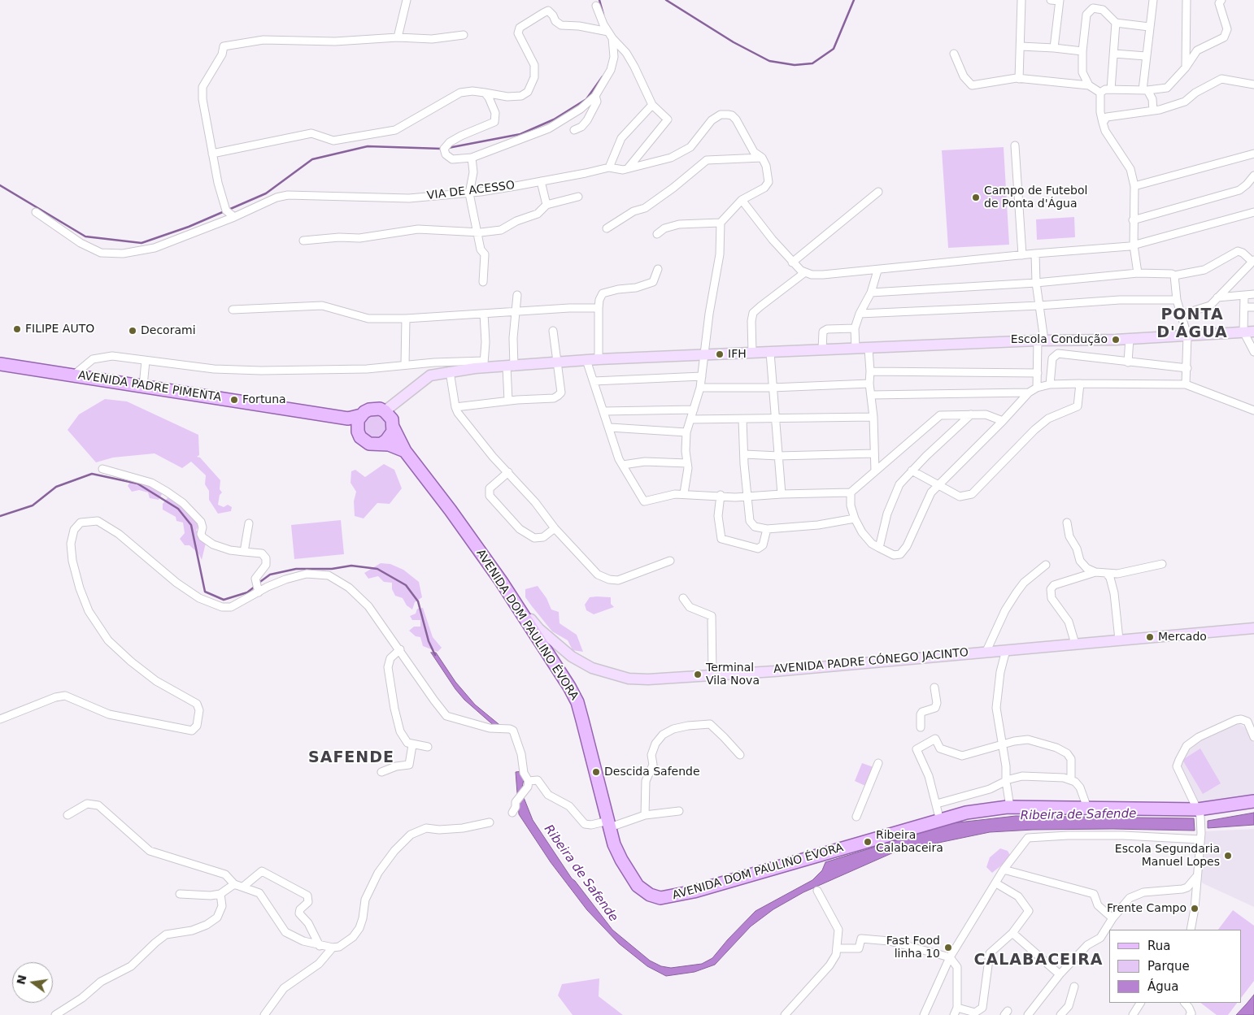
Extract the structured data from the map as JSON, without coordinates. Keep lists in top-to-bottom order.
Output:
{
  "streets": {
    "main road": ["AVENIDA PADRE PIMENTA", "AVENIDA DOM PAULINO ÉVORA"],
    "street": ["VIA DE ACESSO", "AVENIDA PADRE CÓNEGO JACINTO"]
  },
  "crossings": [
    ["AVENIDA PADRE PIMENTA", "AVENIDA DOM PAULINO ÉVORA"],
    ["AVENIDA DOM PAULINO ÉVORA", "AVENIDA PADRE CÓNEGO JACINTO"]
  ],
  "districts": ["PONTA D'ÁGUA", "SAFENDE", "CALABACEIRA"],
  "water": ["Ribeira de Safende"],
  "places": [
    "Campo de Futebol de Ponta d'Água",
    "FILIPE AUTO",
    "Decorami",
    "Escola Condução",
    "IFH",
    "Fortuna",
    "Mercado",
    "Terminal Vila Nova",
    "Descida Safende",
    "Ribeira Calabaceira",
    "Escola Segundaria Manuel Lopes",
    "Frente Campo",
    "Fast Food linha 10"
  ],
  "legend": ["Rua", "Parque", "Água"],
  "north": "left"
}
